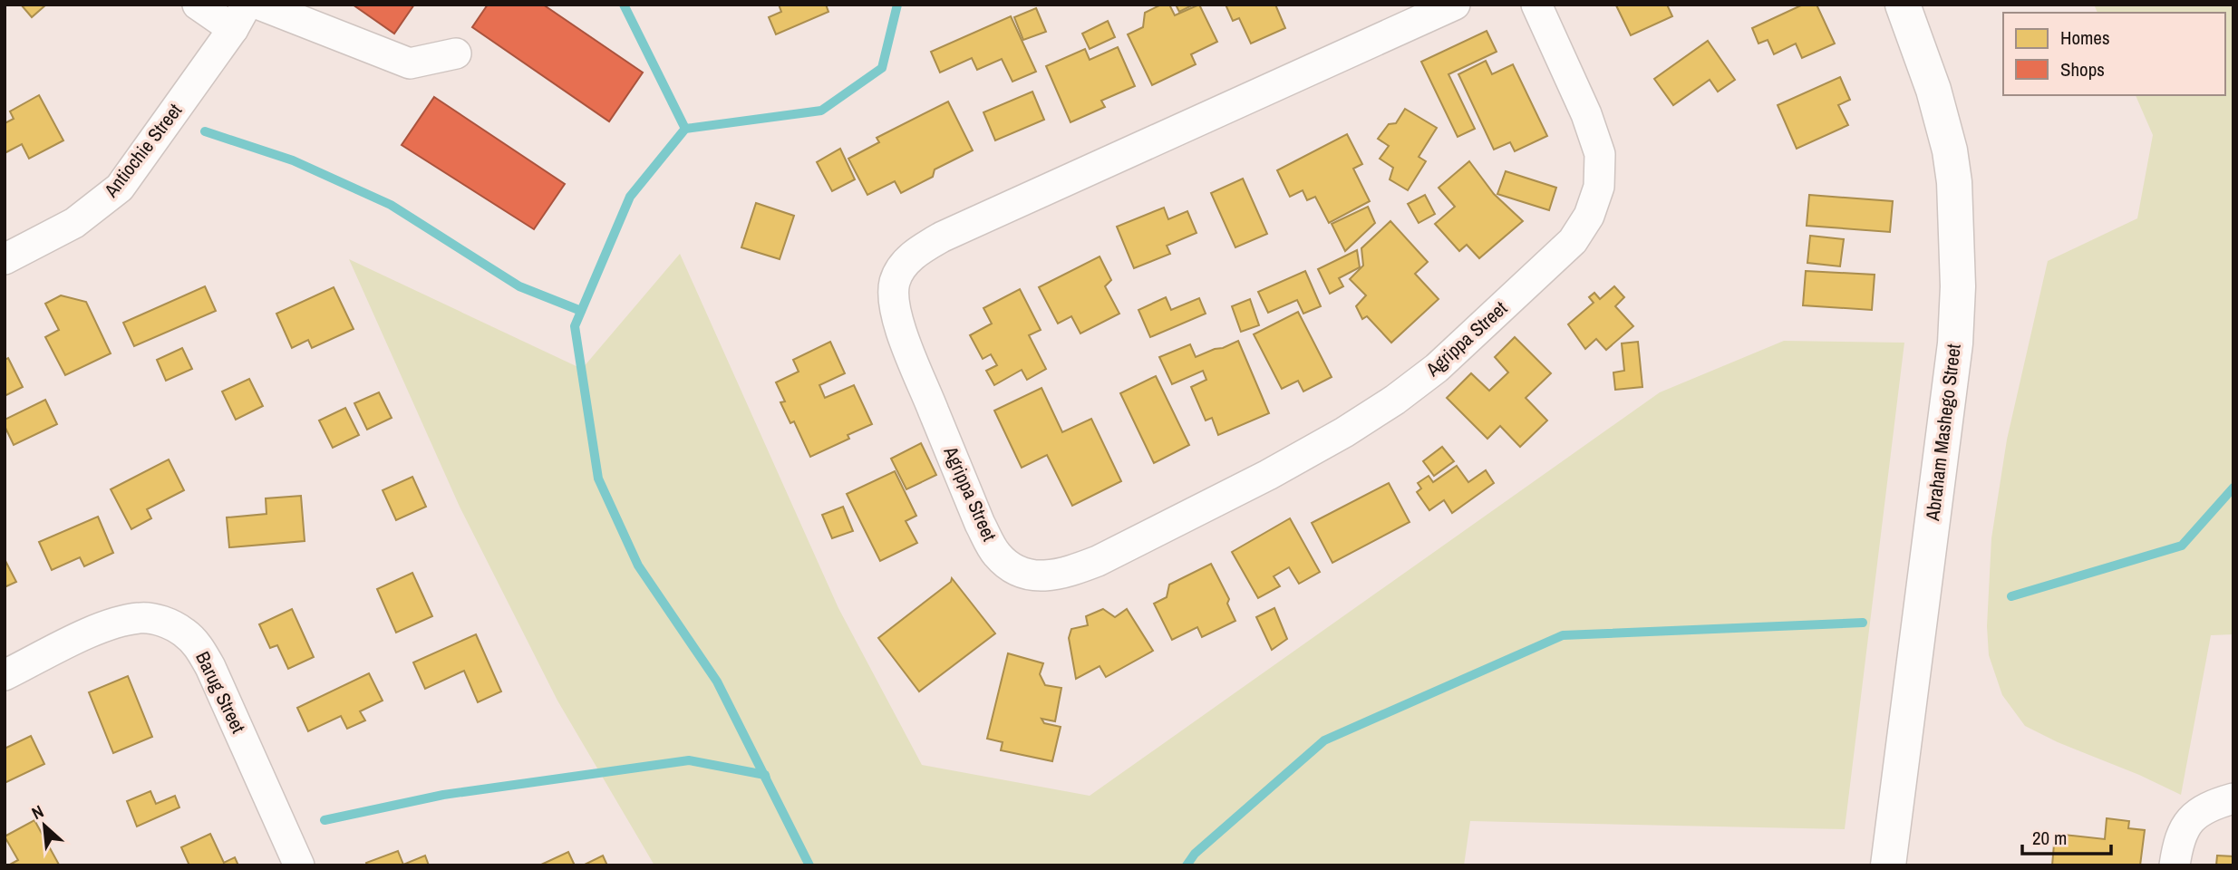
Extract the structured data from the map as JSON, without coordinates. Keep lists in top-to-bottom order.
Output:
{
  "streets": {
    "main road": ["Abraham Mashego Street"],
    "street": ["Antiochie Street", "Agrippa Street", "Barug Street"]
  },
  "legend": ["Homes", "Shops"],
  "scale_bar": "20 m",
  "north": "top left"
}
